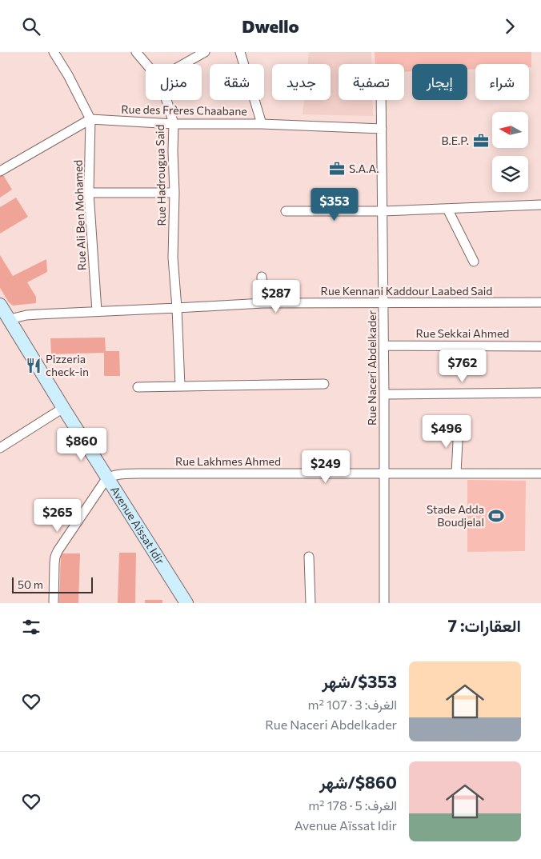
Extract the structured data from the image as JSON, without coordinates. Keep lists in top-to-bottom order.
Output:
{
  "streets": {
    "main road": ["Avenue Aïssat Idir"],
    "street": [
      "Rue des Frères Chaabane",
      "Rue Hadrougua Said",
      "Rue Ali Ben Mohamed",
      "Rue Kennani Kaddour Laabed Said",
      "Rue Sekkai Ahmed",
      "Rue Naceri Abdelkader",
      "Rue Lakhmes Ahmed"
    ]
  },
  "crossings": [
    ["Rue des Frères Chaabane", "Rue Hadrougua Said"],
    ["Rue des Frères Chaabane", "Rue Ali Ben Mohamed"],
    ["Rue des Frères Chaabane", "Rue Naceri Abdelkader"],
    ["Rue Hadrougua Said", "Rue Kennani Kaddour Laabed Said"],
    ["Rue Ali Ben Mohamed", "Rue Kennani Kaddour Laabed Said"],
    ["Rue Kennani Kaddour Laabed Said", "Rue Naceri Abdelkader"],
    ["Rue Kennani Kaddour Laabed Said", "Avenue Aïssat Idir"],
    ["Rue Sekkai Ahmed", "Rue Naceri Abdelkader"],
    ["Rue Naceri Abdelkader", "Rue Lakhmes Ahmed"],
    ["Rue Lakhmes Ahmed", "Avenue Aïssat Idir"]
  ],
  "places": {
    "office": ["B.E.P.", "S.A.A."],
    "restaurant": ["Pizzeria check-in"],
    "sports": ["Stade Adda Boudjelal"]
  },
  "scale_bar": "50 m",
  "north": "left",
  "page": {
    "header": "Dwello",
    "chip": [
      "شراء",
      "إيجار",
      "تصفية",
      "جديد",
      "شقة",
      "منزل"
    ],
    "price": [
      "$353",
      "$287",
      "$762",
      "$496",
      "$860",
      "$249",
      "$265"
    ],
    "scale": "50 m",
    "heading": "العقارات: 7",
    "list": [
      {
        "name": "$353/شهر",
        "note": "الغرف: 3 · 107 m² · Rue Naceri Abdelkader"
      },
      {
        "name": "$860/شهر",
        "note": "الغرف: 5 · 178 m² · Avenue Aïssat Idir"
      }
    ]
  }
}
